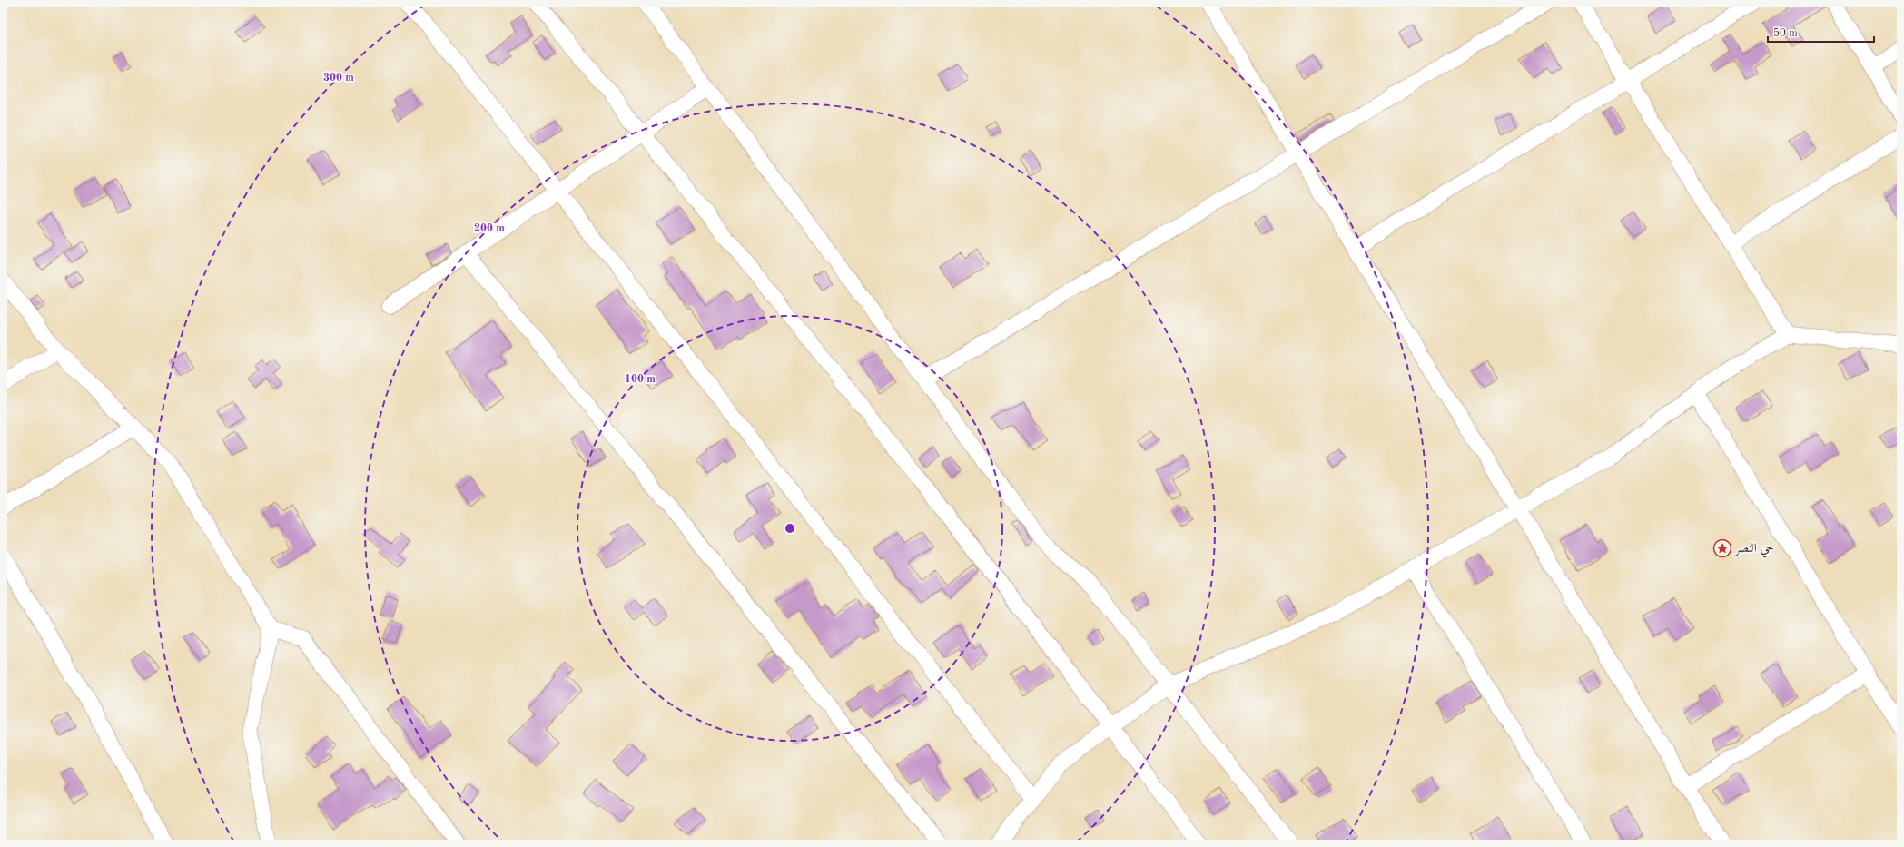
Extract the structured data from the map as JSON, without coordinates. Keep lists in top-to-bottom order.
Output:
{
  "places": {
    "place": ["حي النصر"]
  },
  "scale_bar": "50 m",
  "rings": ["300 m", "200 m", "100 m"]
}
